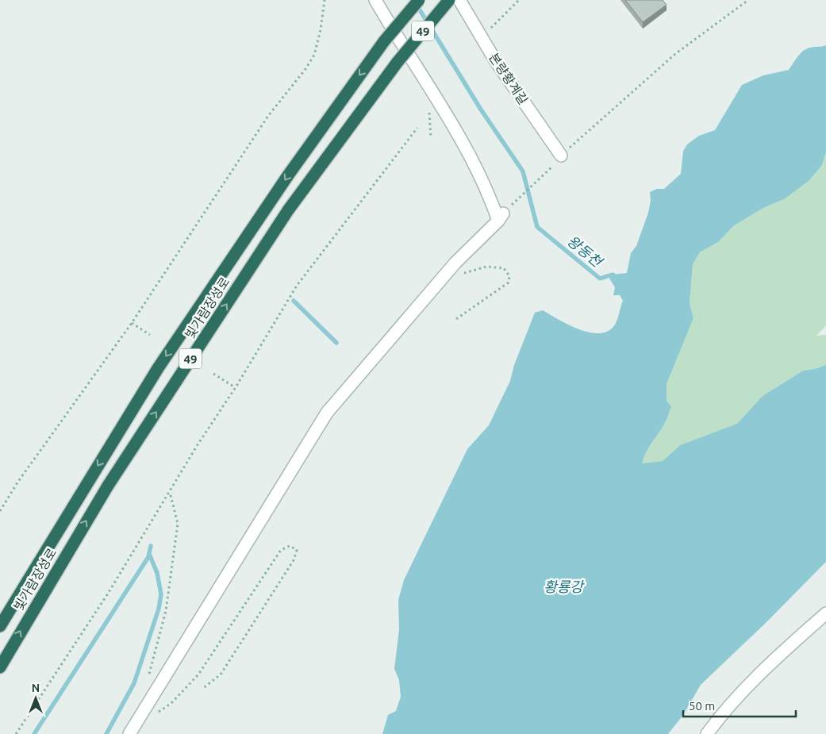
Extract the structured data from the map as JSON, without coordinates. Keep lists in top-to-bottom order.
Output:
{
  "streets": {
    "highway": ["49", "빛가람장성로"],
    "street": ["본량황계길"]
  },
  "water": ["왕동천", "황룡강"],
  "scale_bar": "50 m",
  "north": "top"
}
